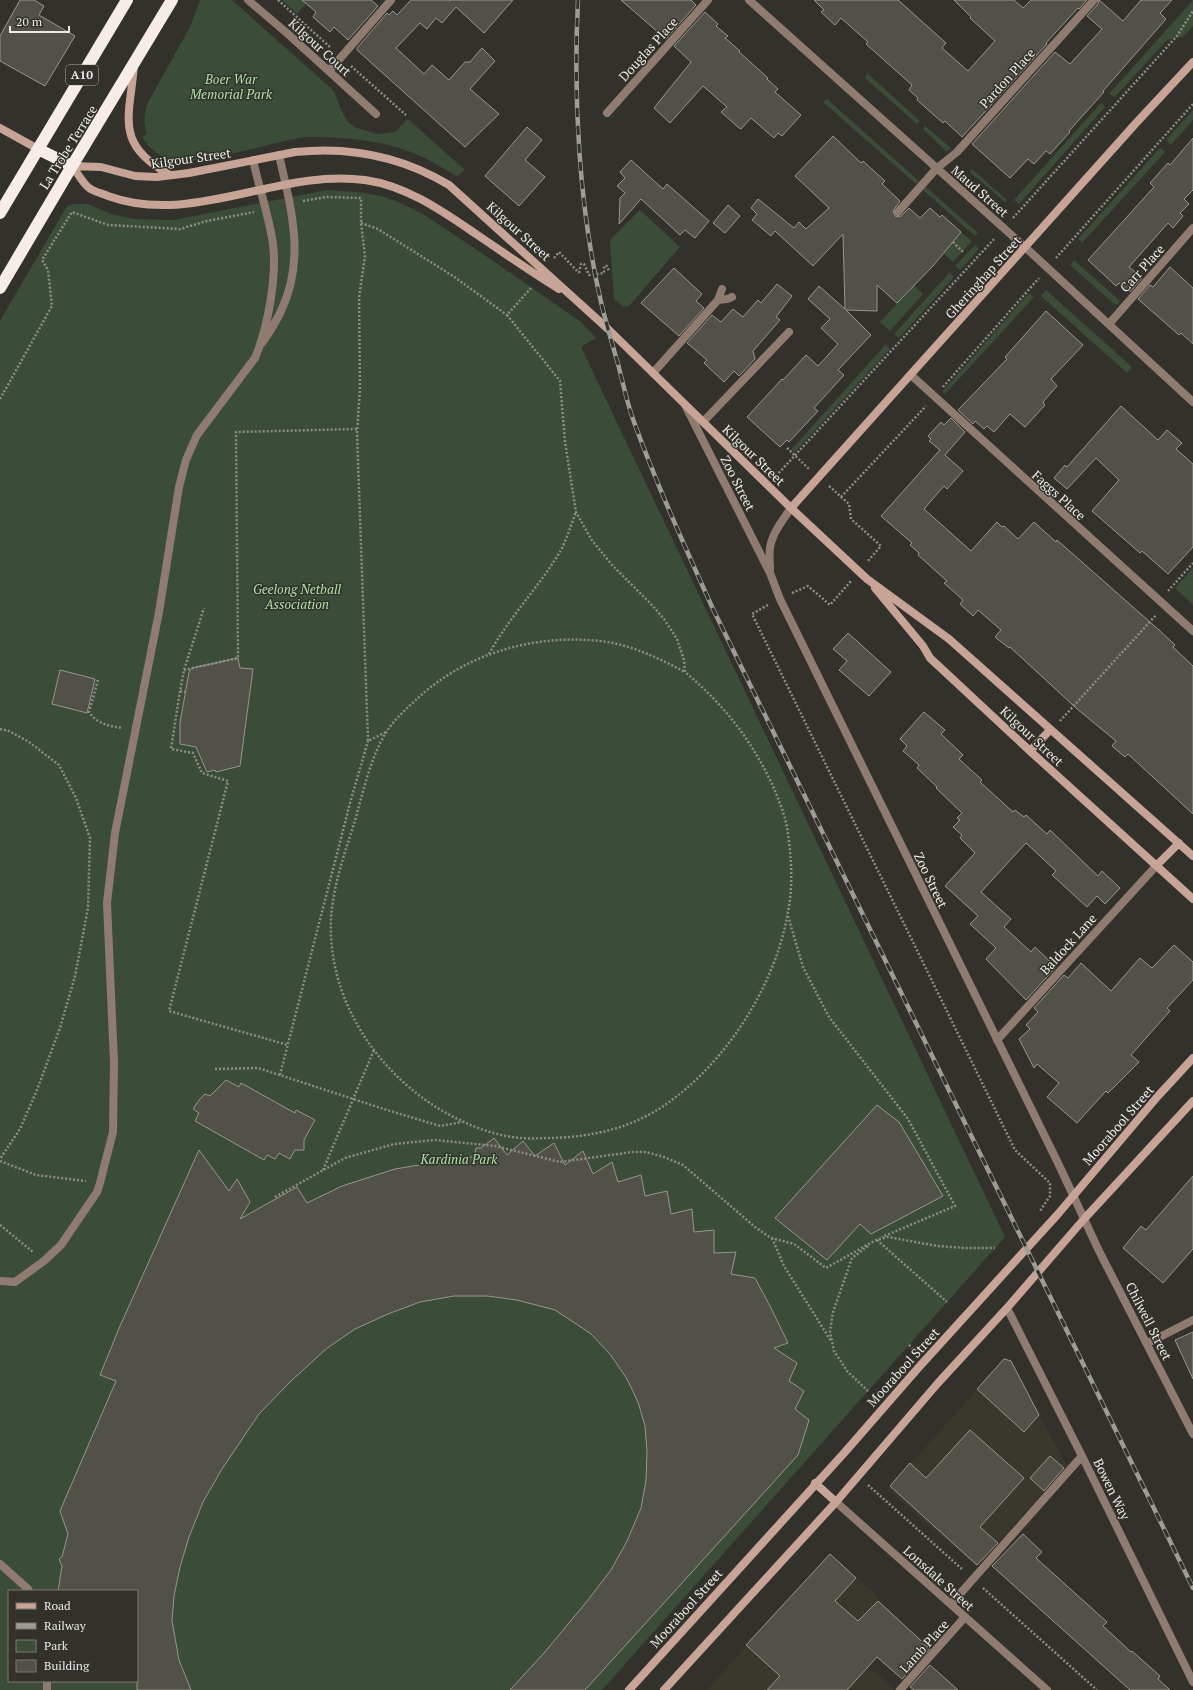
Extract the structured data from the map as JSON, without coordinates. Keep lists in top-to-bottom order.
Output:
{
  "streets": {
    "highway": ["A10", "La Trobe Terrace"],
    "street": [
      "Kilgour Court",
      "Douglas Place",
      "Pardon Place",
      "Kilgour Street",
      "Maud Street",
      "Carr Place",
      "Gheringhap Street",
      "Zoo Street",
      "Faggs Place",
      "Baldock Lane",
      "Moorabool Street",
      "Chilwell Street",
      "Bowen Way",
      "Lonsdale Street",
      "Lamb Place"
    ]
  },
  "crossings": [
    ["Pardon Place", "Maud Street"],
    ["La Trobe Terrace", "Kilgour Street"],
    ["Kilgour Street", "Gheringhap Street"],
    ["Kilgour Street", "Zoo Street"],
    ["Kilgour Street", "Baldock Lane"],
    ["Maud Street", "Carr Place"],
    ["Maud Street", "Gheringhap Street"],
    ["Gheringhap Street", "Zoo Street"],
    ["Gheringhap Street", "Faggs Place"],
    ["Zoo Street", "Baldock Lane"],
    ["Zoo Street", "Moorabool Street"],
    ["Zoo Street", "Chilwell Street"],
    ["Moorabool Street", "Chilwell Street"],
    ["Moorabool Street", "Lonsdale Street"],
    ["Lonsdale Street", "Lamb Place"]
  ],
  "parks": ["Boer War Memorial Park", "Geelong Netball Association", "Kardinia Park"],
  "legend": [
    "Road",
    "Railway",
    "Park",
    "Building"
  ],
  "scale_bar": "20 m"
}
